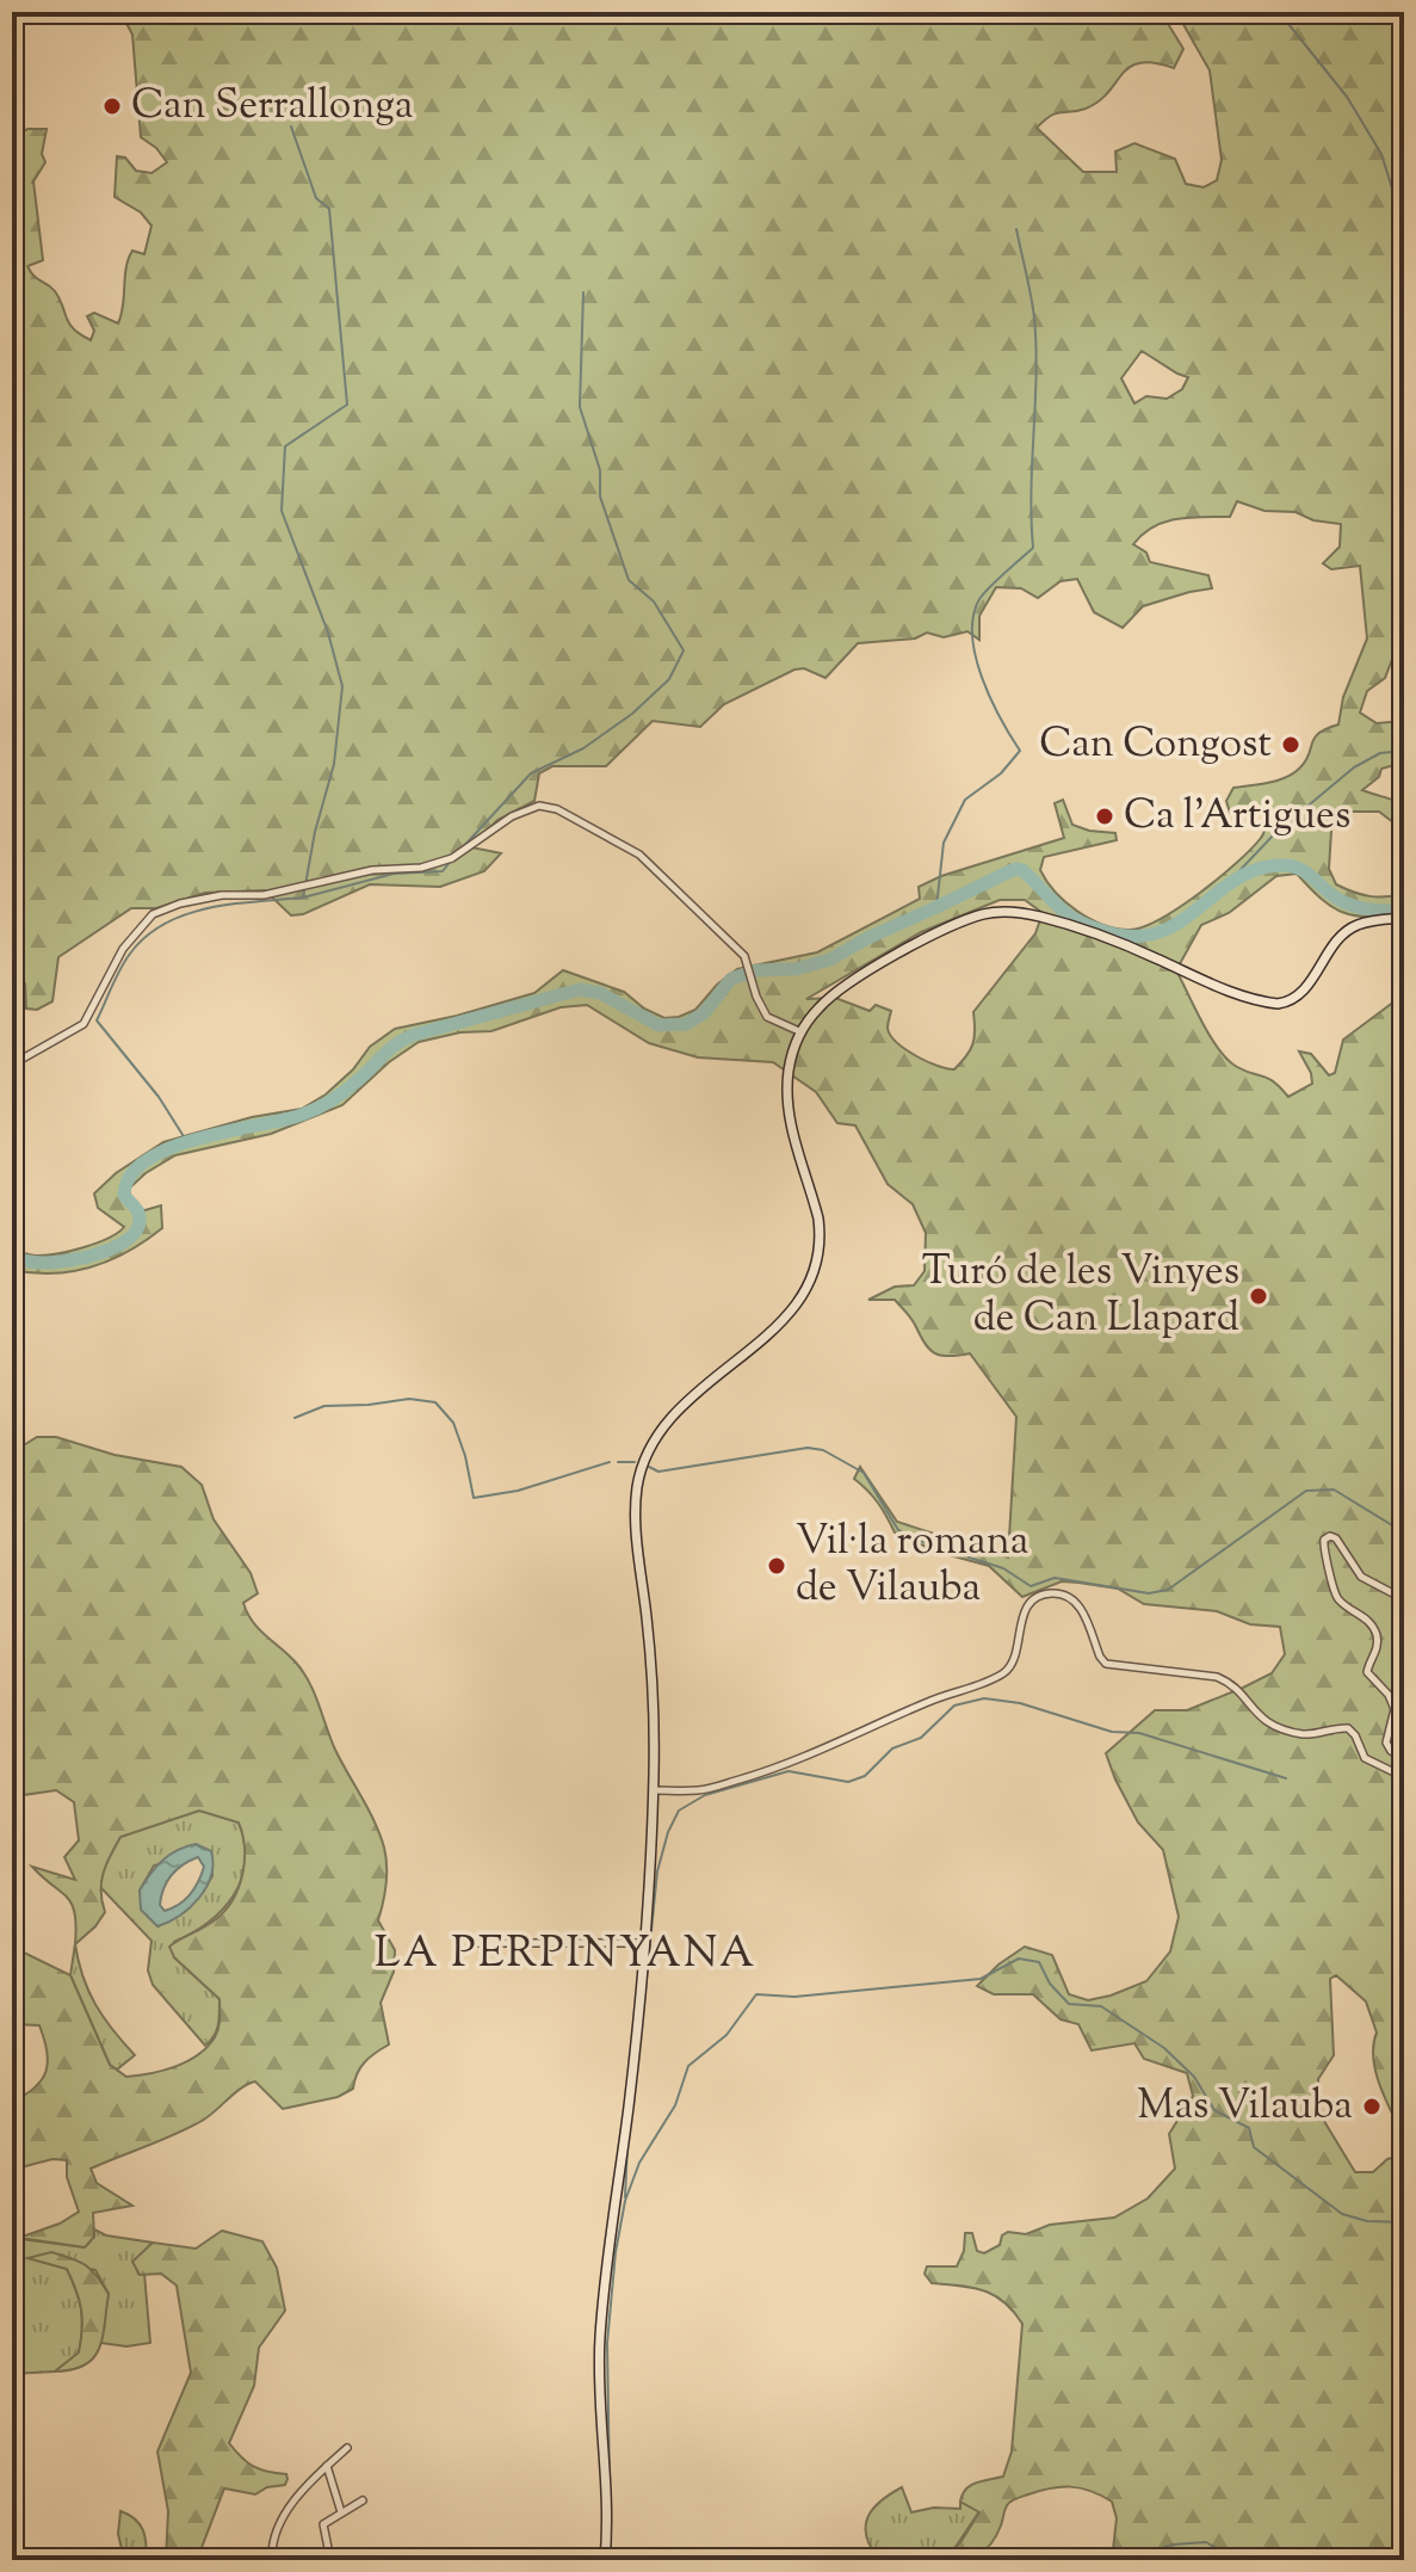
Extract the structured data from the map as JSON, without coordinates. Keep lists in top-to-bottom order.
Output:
{
  "districts": ["LA PERPINYANA"],
  "places": [
    "Can Serrallonga",
    "Can Congost",
    "Ca l'Artigues",
    "Turó de les Vinyes de Can Llapard",
    "Vil·la romana de Vilauba",
    "Mas Vilauba"
  ]
}
